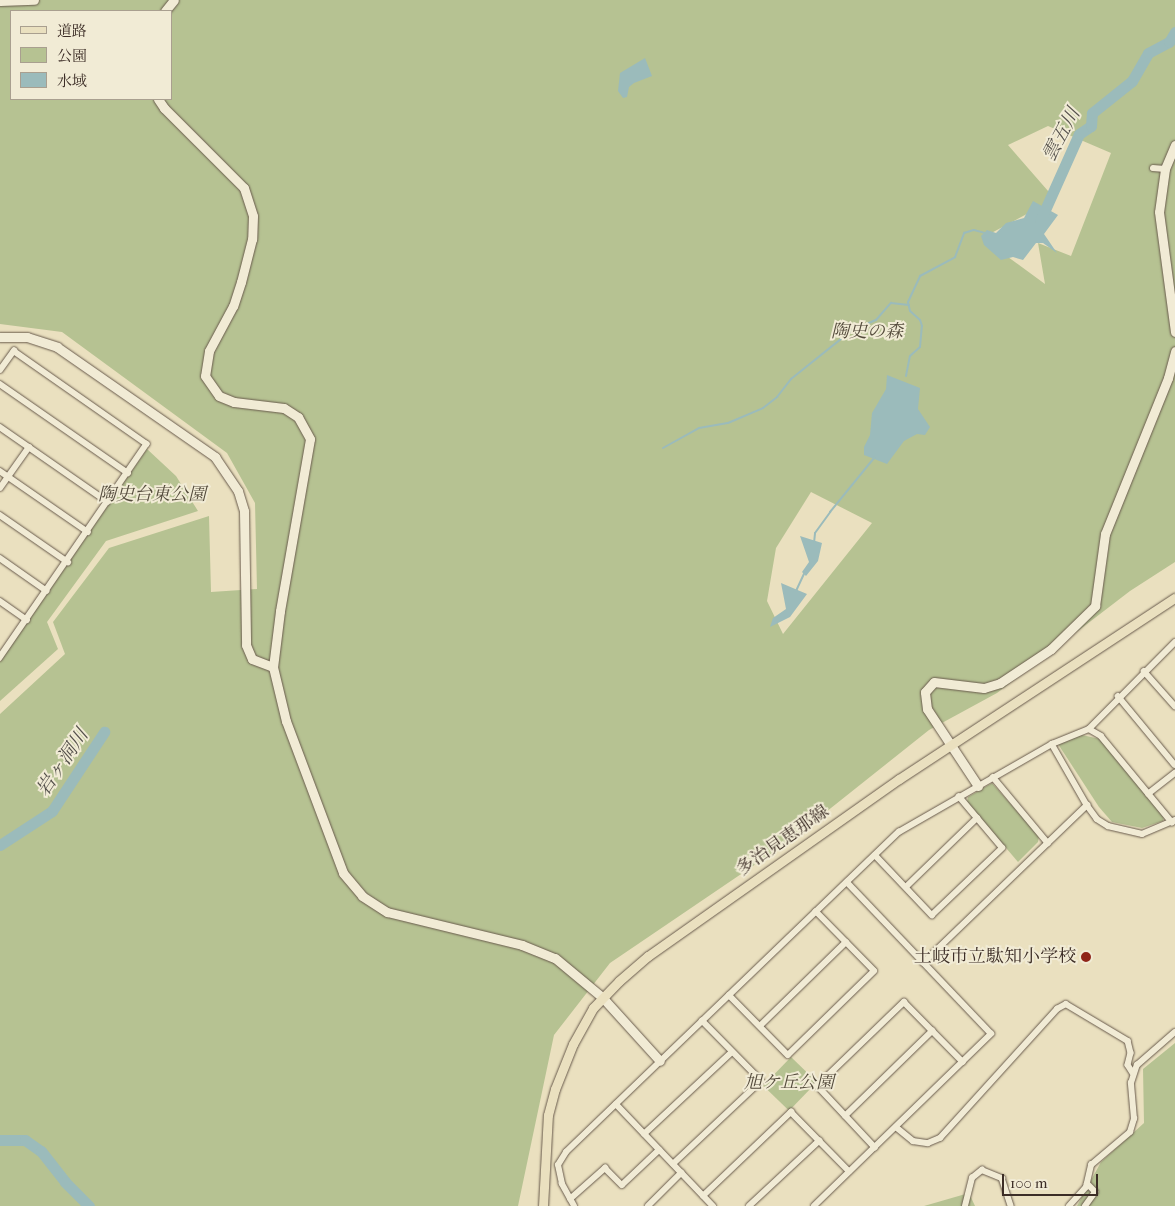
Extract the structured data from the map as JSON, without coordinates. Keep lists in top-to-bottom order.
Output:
{
  "streets": {
    "main road": ["多治見恵那線"]
  },
  "water": ["雲五川", "岩ヶ洞川"],
  "parks": ["陶史の森", "陶史台東公園", "旭ケ丘公園"],
  "places": ["土岐市立駄知小学校"],
  "legend": ["道路", "公園", "水域"],
  "scale_bar": "100 m"
}
